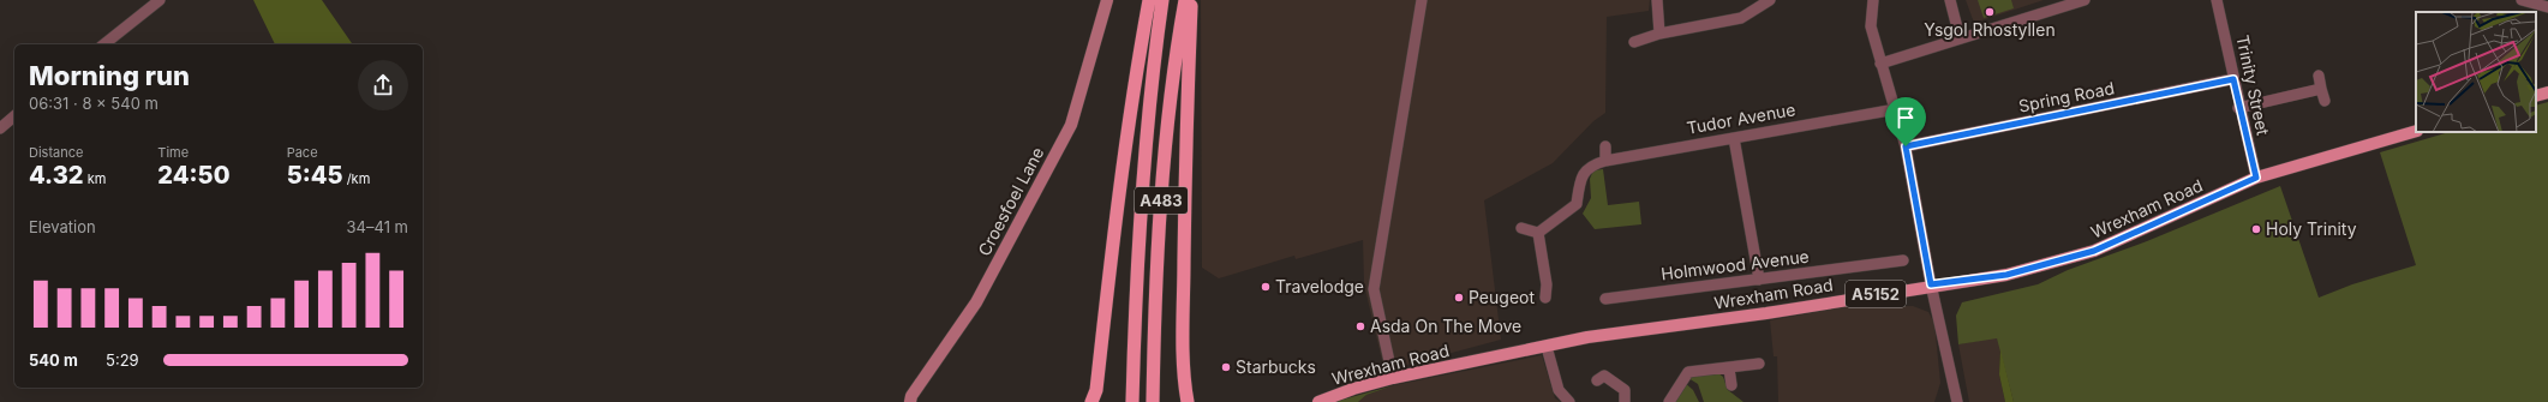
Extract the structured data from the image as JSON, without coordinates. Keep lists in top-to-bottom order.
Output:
{
  "streets": {
    "highway": ["A483"],
    "main road": ["Croesfoel Lane", "Wrexham Road", "A5152"],
    "street": [
      "Trinity Street",
      "Spring Road",
      "Tudor Avenue",
      "Holmwood Avenue"
    ]
  },
  "crossings": [
    ["Trinity Street", "Spring Road"],
    ["Trinity Street", "Wrexham Road"]
  ],
  "places": [
    "Ysgol Rhostyllen",
    "Holy Trinity",
    "Travelodge",
    "Peugeot",
    "Asda On The Move",
    "Starbucks"
  ],
  "page": {
    "heading": ["Morning run", "06:31 · 8 × 540 m"],
    "stats": [
      ["Distance", "4.32 km"],
      ["Time", "24:50"],
      ["Pace", "5:45 /km"]
    ],
    "chart": ["Elevation", "34–41 m"],
    "list": [
      {
        "name": "540 m",
        "note": "5:29"
      }
    ]
  }
}
